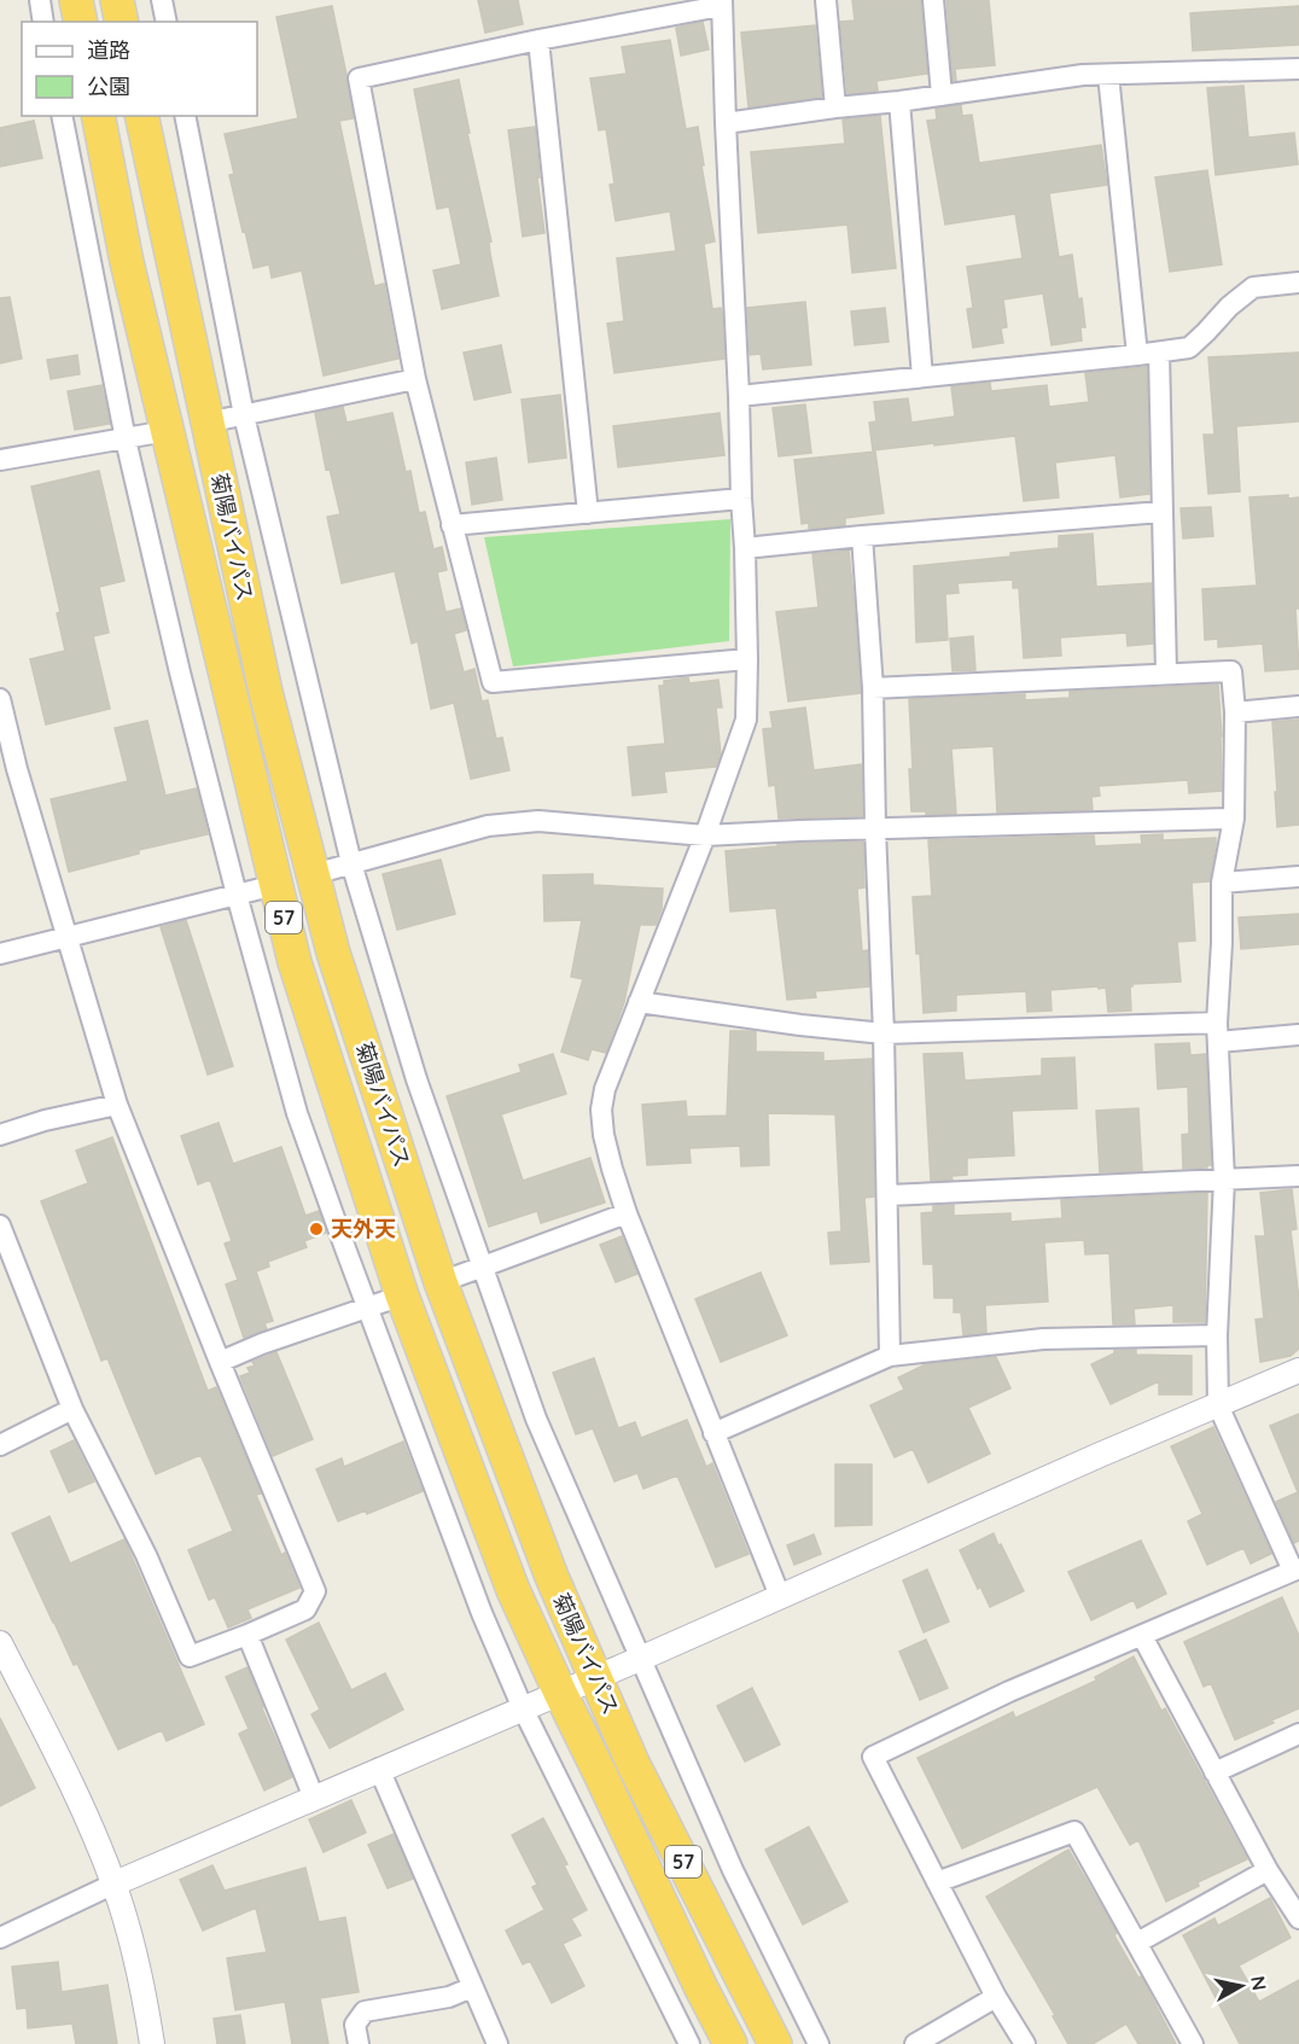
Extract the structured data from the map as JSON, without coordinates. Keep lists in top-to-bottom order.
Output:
{
  "streets": {
    "highway": ["菊陽バイパス", "57"]
  },
  "places": ["天外天"],
  "legend": ["道路", "公園"],
  "north": "right"
}
